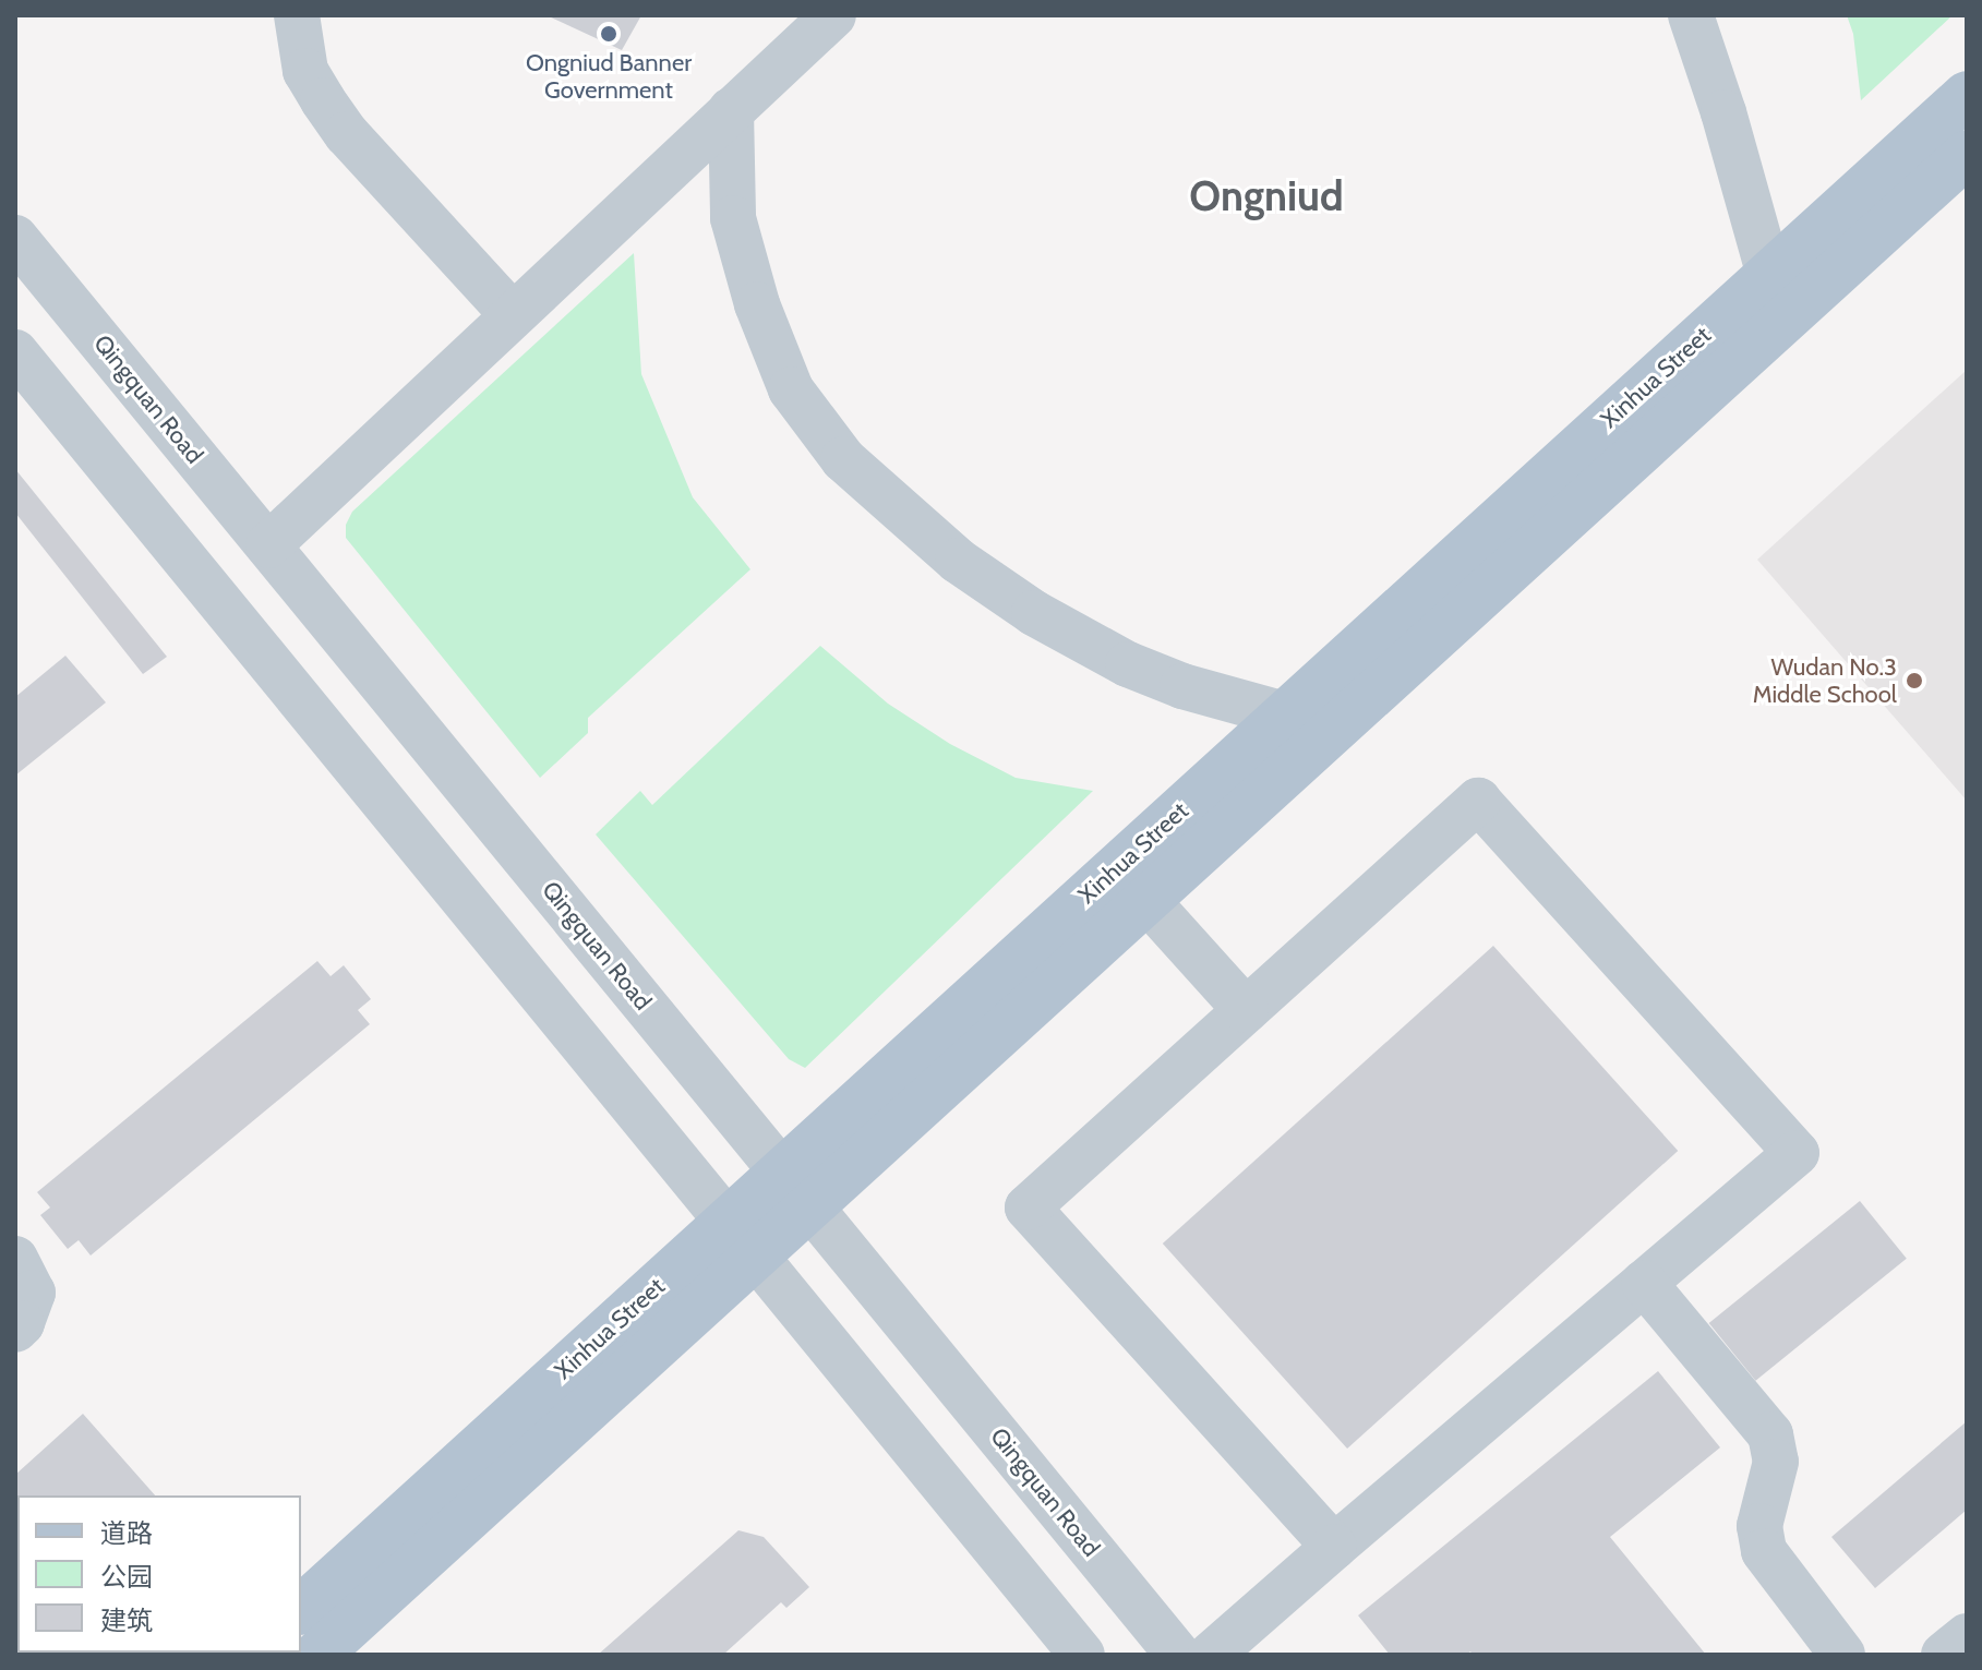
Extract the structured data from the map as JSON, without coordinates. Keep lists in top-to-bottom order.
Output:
{
  "streets": {
    "main road": ["Xinhua Street"],
    "street": ["Qingquan Road"]
  },
  "crossings": [
    ["Xinhua Street", "Qingquan Road"]
  ],
  "districts": ["Ongniud"],
  "places": ["Ongniud Banner Government", "Wudan No.3 Middle School"],
  "legend": ["道路", "公园", "建筑"]
}
